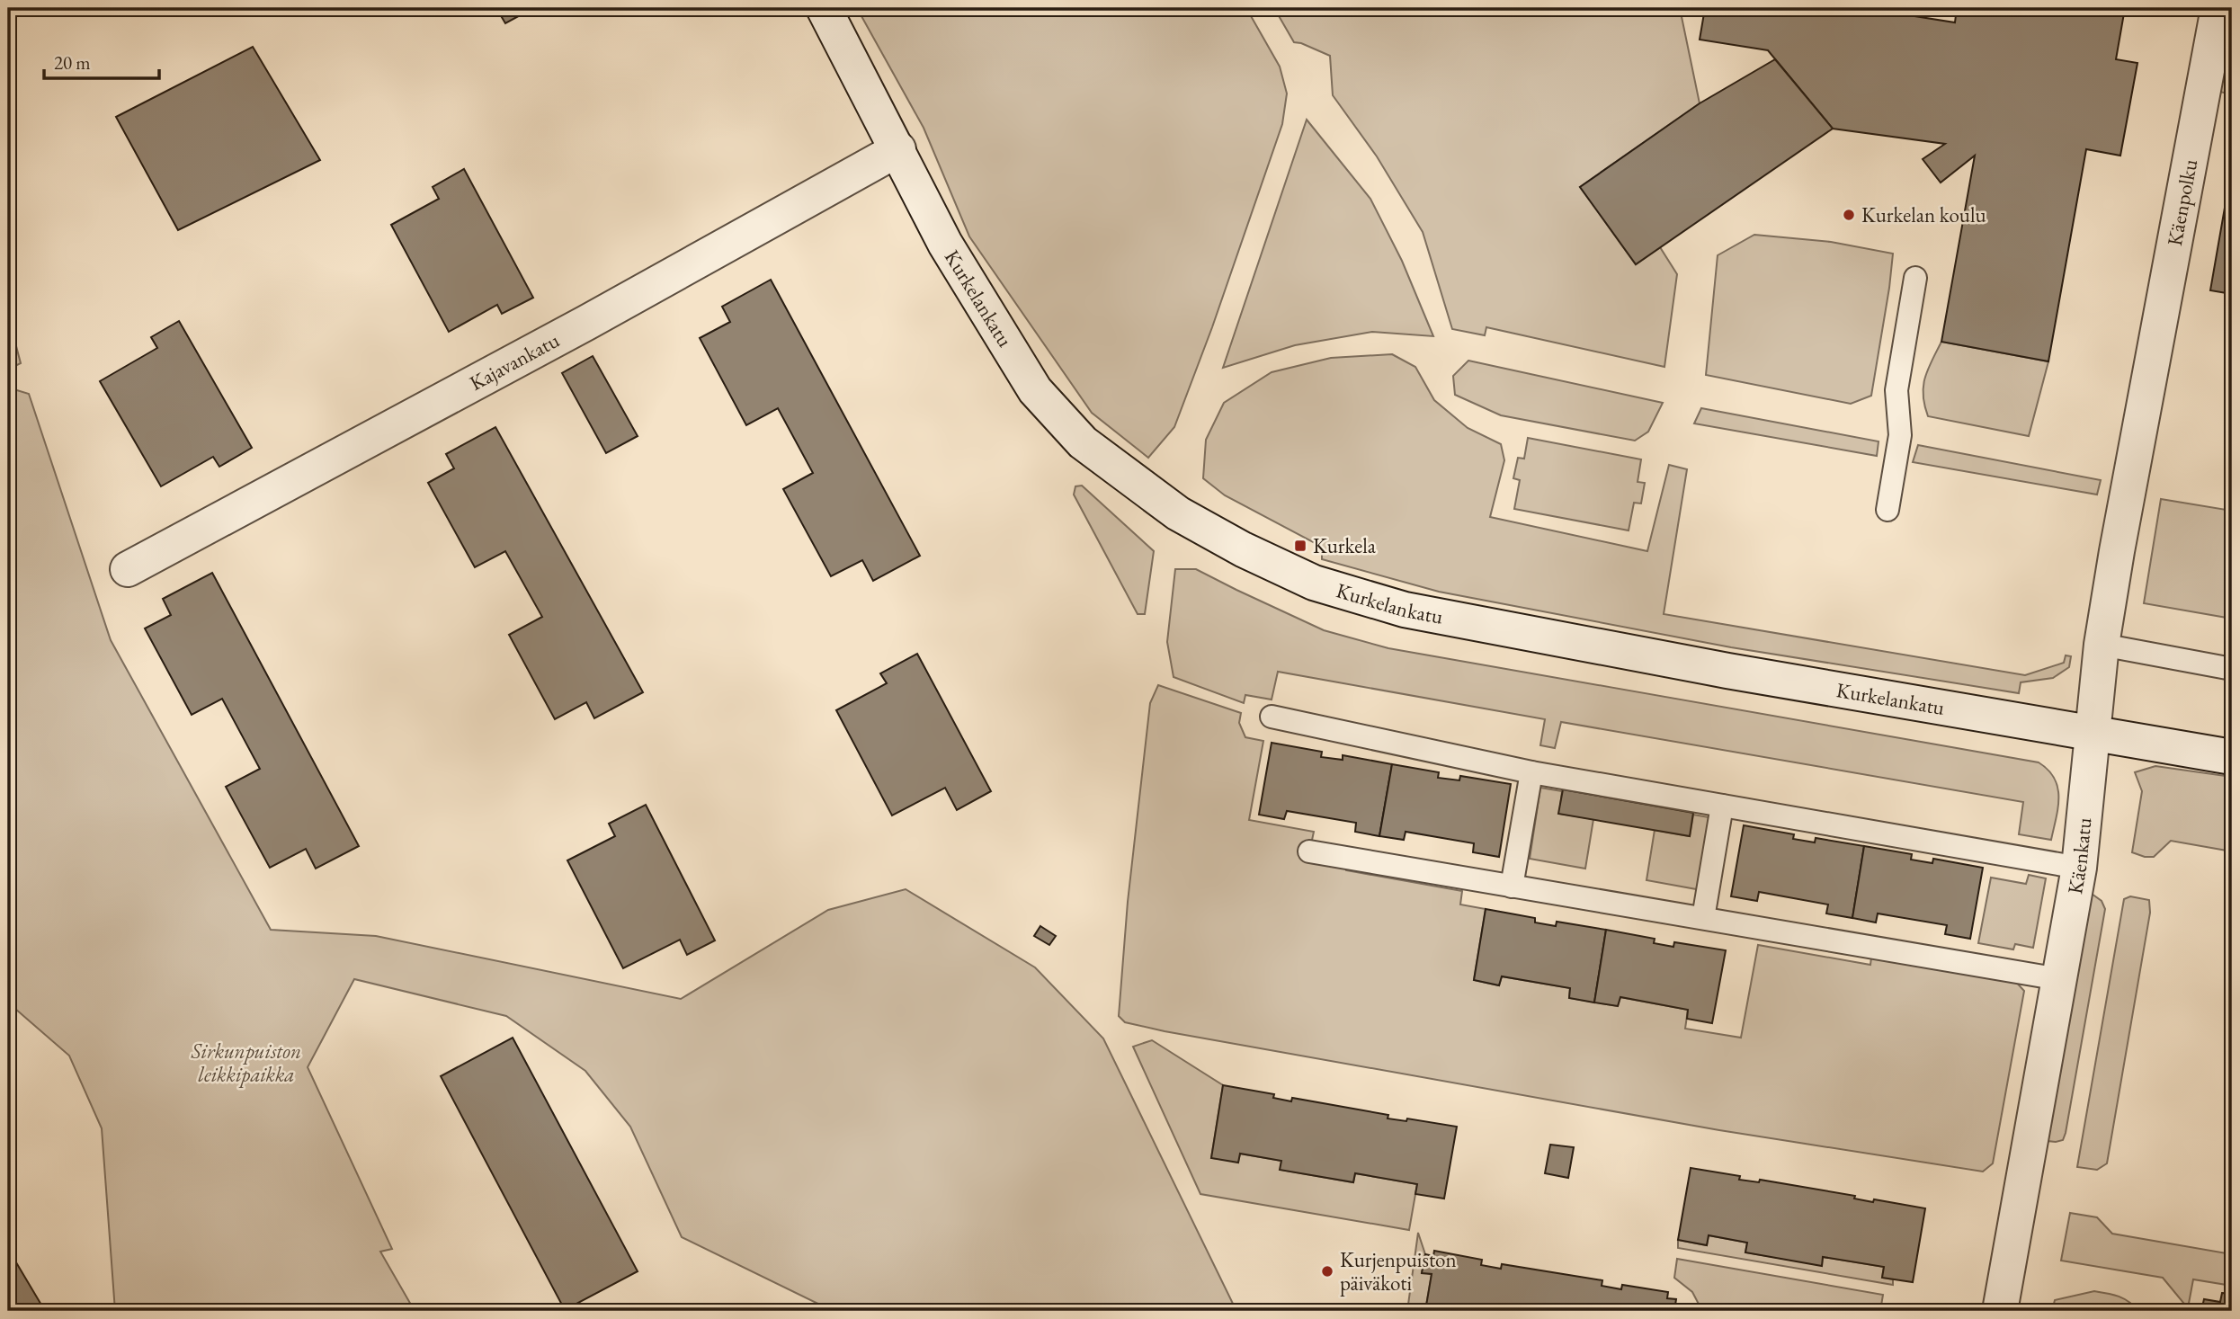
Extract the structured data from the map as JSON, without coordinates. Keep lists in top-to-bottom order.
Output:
{
  "streets": {
    "street": [
      "Käenpolku",
      "Kurkelankatu",
      "Kajavankatu",
      "Käenkatu"
    ]
  },
  "crossings": [
    ["Käenpolku", "Käenkatu"],
    ["Kurkelankatu", "Kajavankatu"],
    ["Kurkelankatu", "Käenkatu"]
  ],
  "parks": ["Sirkunpuiston leikkipaikka"],
  "places": {
    "other": ["Kurkelan koulu", "Kurjenpuiston päiväkoti"],
    "transit": ["Kurkela"]
  },
  "scale_bar": "20 m"
}
